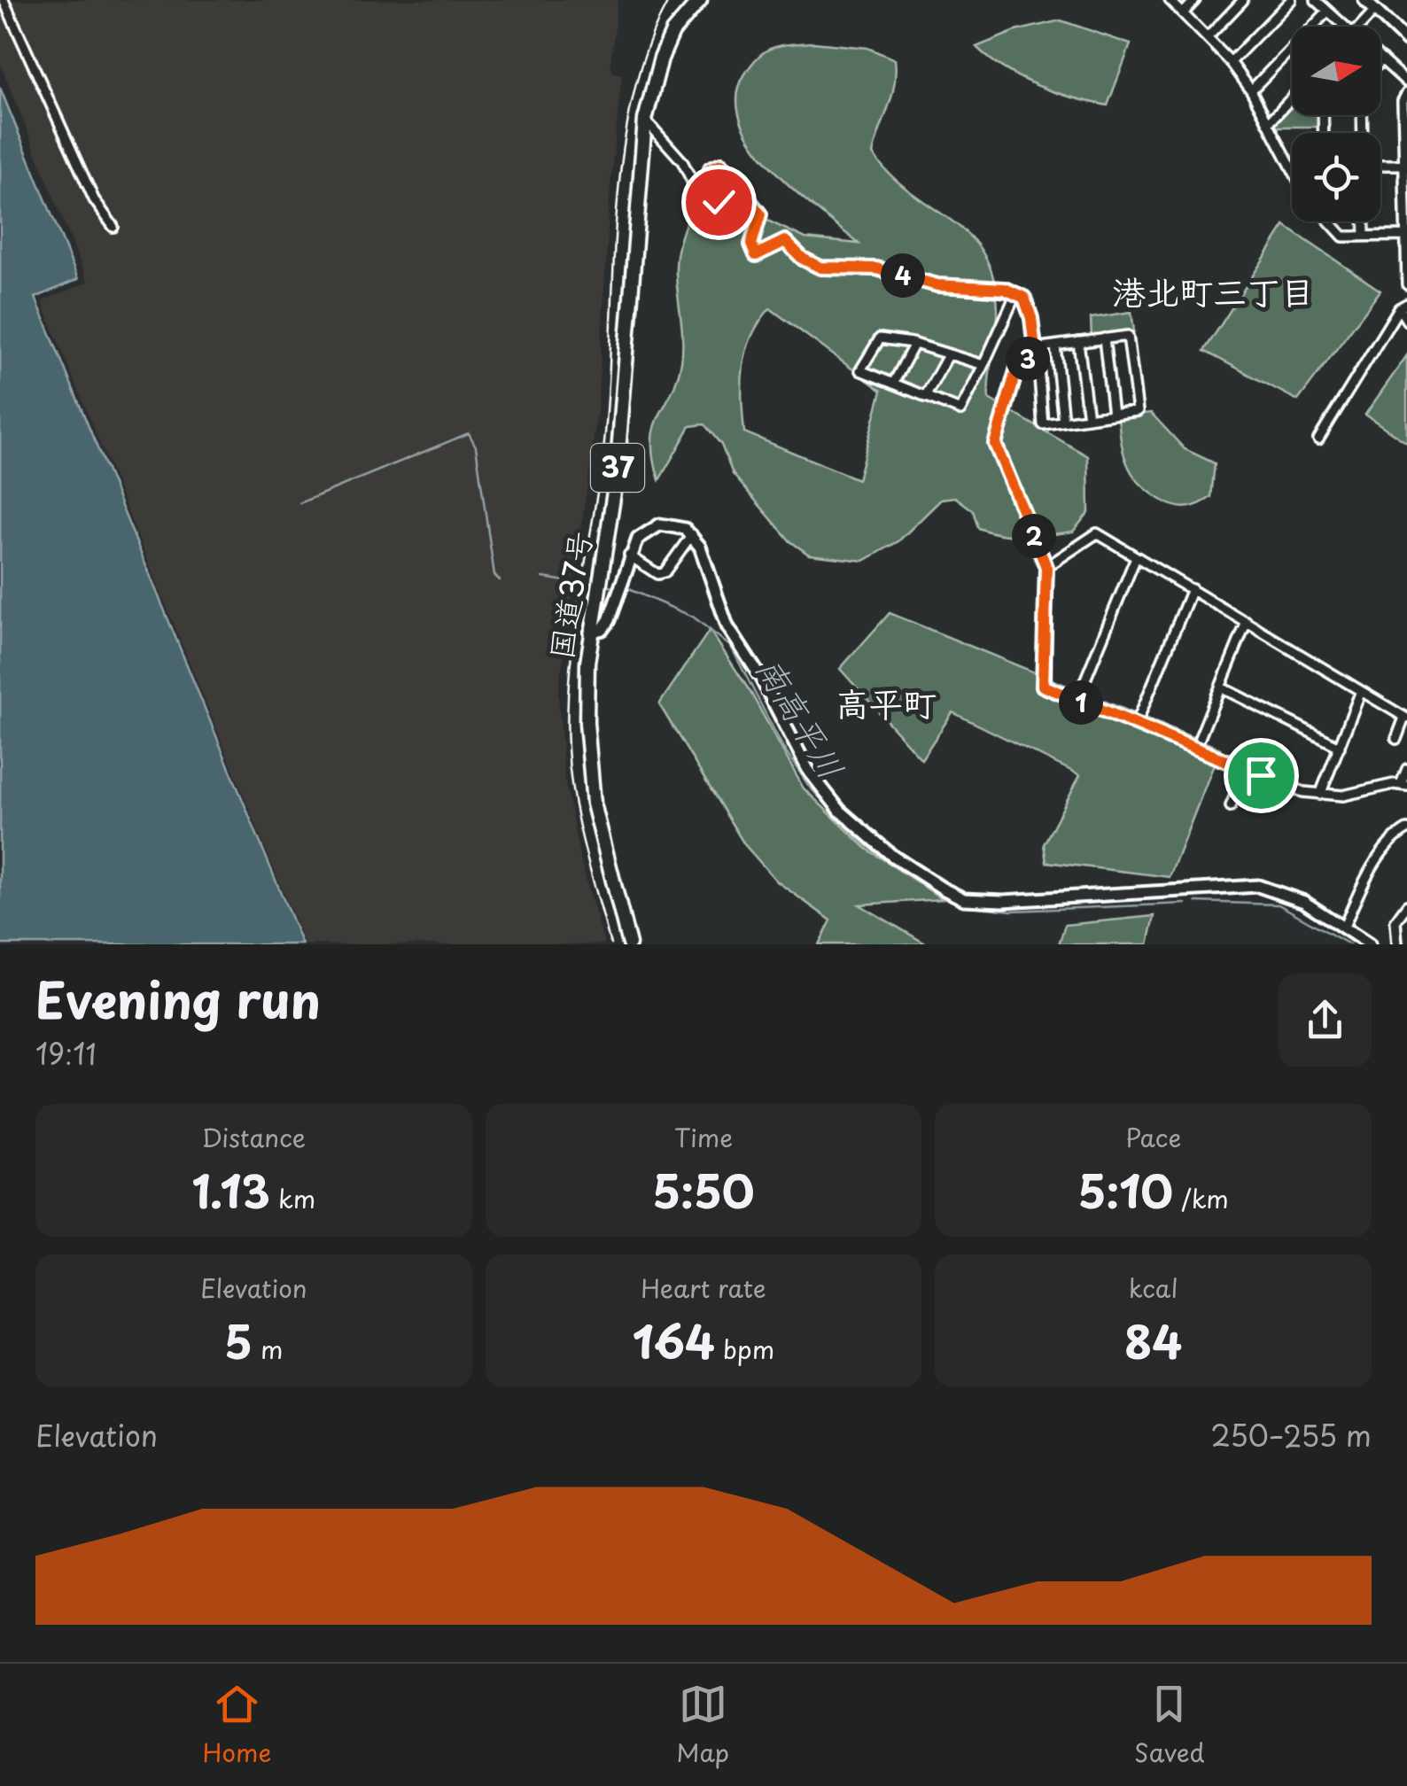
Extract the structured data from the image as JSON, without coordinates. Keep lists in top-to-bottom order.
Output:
{
  "streets": {
    "highway": ["37", "国道37号"]
  },
  "districts": ["港北町三丁目", "高平町"],
  "water": ["南高平川"],
  "north": "right",
  "page": {
    "pins": [
      "4",
      "3",
      "2",
      "1"
    ],
    "heading": ["Evening run", "19:11"],
    "stats": [
      ["Distance", "1.13 km"],
      ["Time", "5:50"],
      ["Pace", "5:10 /km"],
      ["Elevation", "5 m"],
      ["Heart rate", "164 bpm"],
      ["kcal", "84"]
    ],
    "chart": ["Elevation", "250–255 m"],
    "tabs": ["Home", "Map", "Saved"]
  }
}
